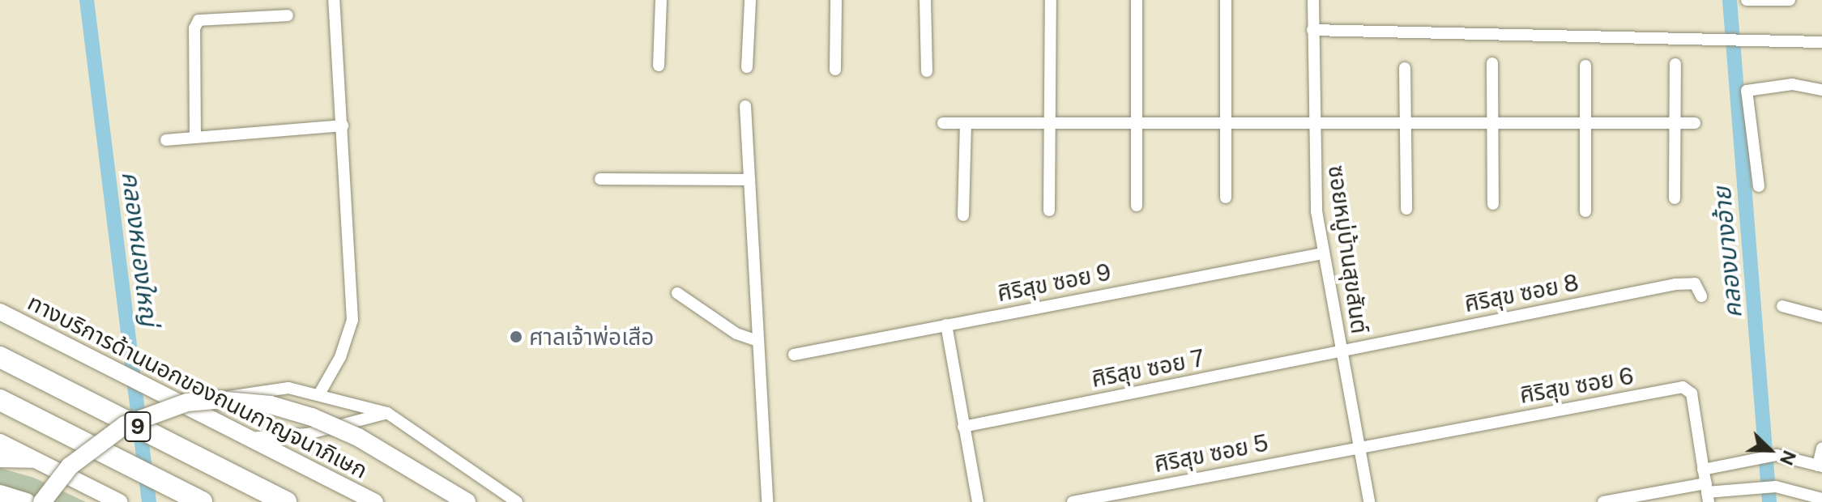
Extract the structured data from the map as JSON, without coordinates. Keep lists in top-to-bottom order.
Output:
{
  "streets": {
    "highway": ["9"],
    "main road": ["ทางบริการด้านนอกของถนนกาญจนาภิเษก"],
    "street": [
      "ซอยหมู่บ้านสุขสันต์",
      "ศิริสุข ซอย 9",
      "ศิริสุข ซอย 8",
      "ศิริสุข ซอย 7",
      "ศิริสุข ซอย 6",
      "ศิริสุข ซอย 5"
    ]
  },
  "crossings": [
    ["ซอยหมู่บ้านสุขสันต์", "ศิริสุข ซอย 9"],
    ["ซอยหมู่บ้านสุขสันต์", "ศิริสุข ซอย 8"],
    ["ซอยหมู่บ้านสุขสันต์", "ศิริสุข ซอย 7"],
    ["ซอยหมู่บ้านสุขสันต์", "ศิริสุข ซอย 6"],
    ["ซอยหมู่บ้านสุขสันต์", "ศิริสุข ซอย 5"],
    ["ศิริสุข ซอย 8", "ศิริสุข ซอย 7"],
    ["ศิริสุข ซอย 6", "ศิริสุข ซอย 5"]
  ],
  "water": ["คลองหนองใหญ่", "คลองบางอ้าย"],
  "places": ["ศาลเจ้าพ่อเสือ"],
  "north": "bottom right"
}
